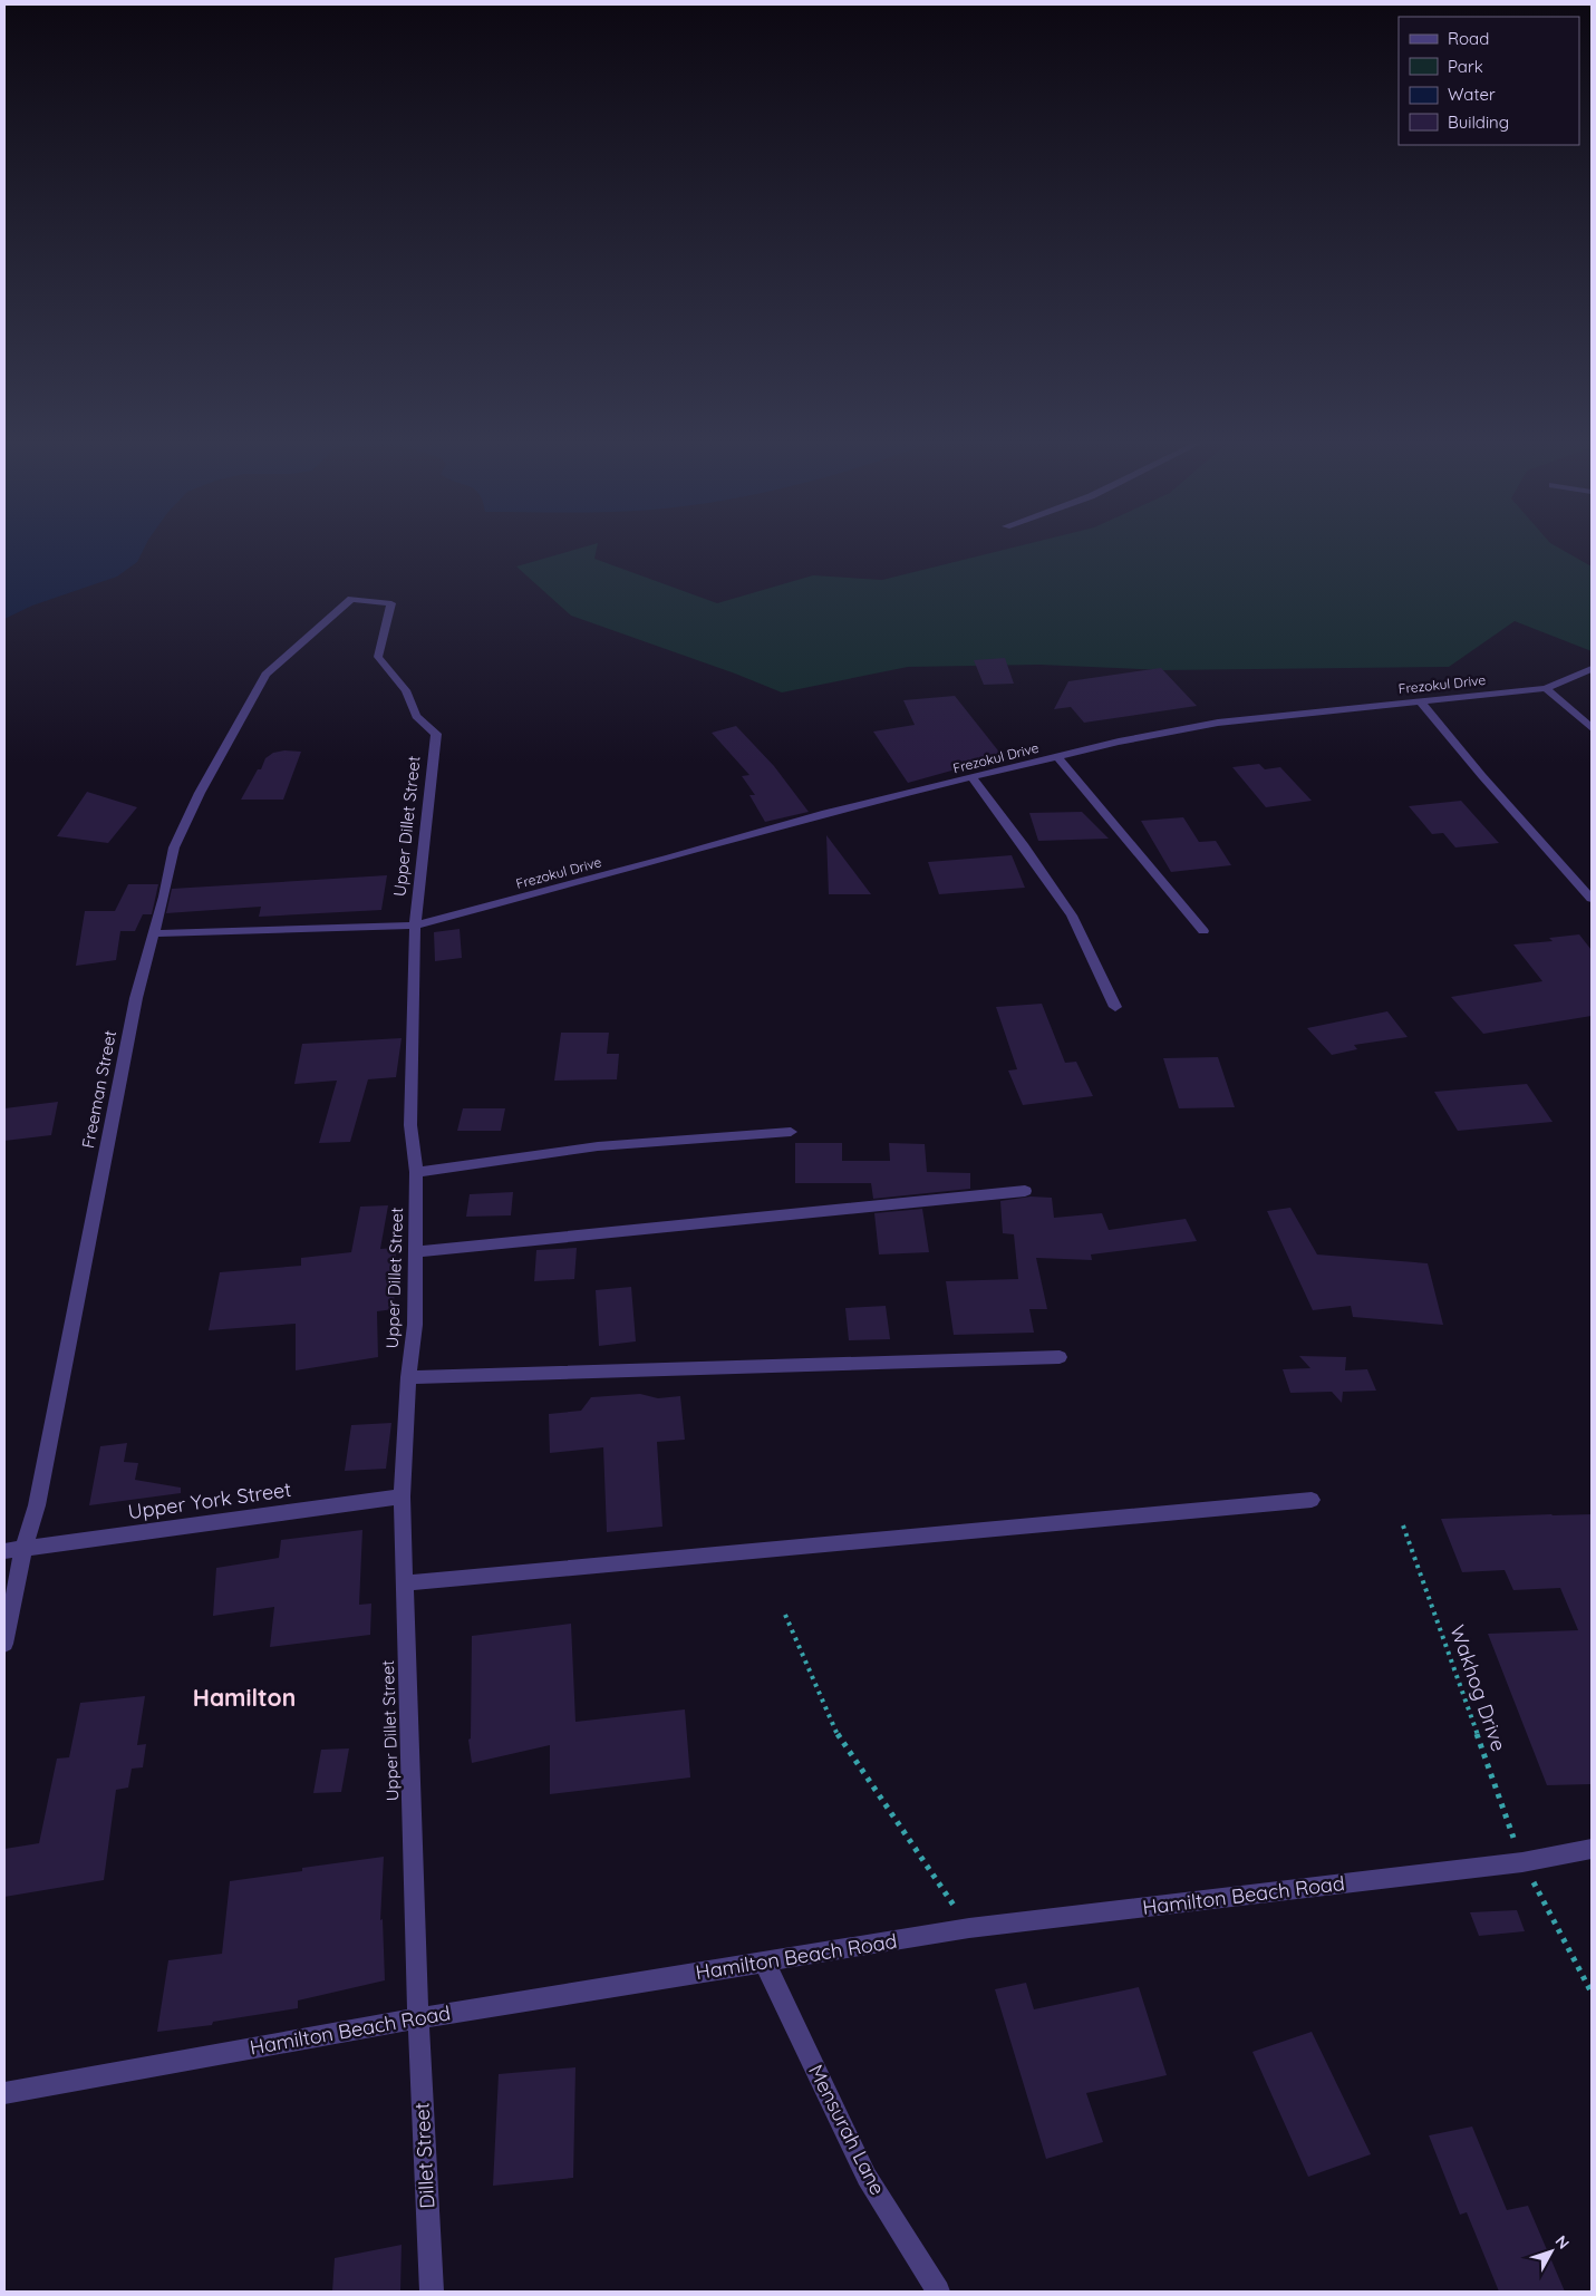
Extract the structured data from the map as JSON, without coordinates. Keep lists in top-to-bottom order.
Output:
{
  "streets": {
    "street": [
      "Frezokul Drive",
      "Upper Dillet Street",
      "Freeman Street",
      "Upper York Street",
      "Hamilton Beach Road",
      "Mensurah Lane",
      "Dillet Street"
    ],
    "path": ["Wakhog Drive"]
  },
  "crossings": [
    ["Frezokul Drive", "Upper Dillet Street"],
    ["Frezokul Drive", "Freeman Street"],
    ["Upper Dillet Street", "Freeman Street"],
    ["Upper Dillet Street", "Upper York Street"],
    ["Upper Dillet Street", "Hamilton Beach Road"],
    ["Upper Dillet Street", "Dillet Street"],
    ["Freeman Street", "Upper York Street"],
    ["Wakhog Drive", "Hamilton Beach Road"],
    ["Hamilton Beach Road", "Mensurah Lane"],
    ["Hamilton Beach Road", "Dillet Street"]
  ],
  "districts": ["Hamilton"],
  "legend": [
    "Road",
    "Park",
    "Water",
    "Building"
  ],
  "north": "top right"
}
